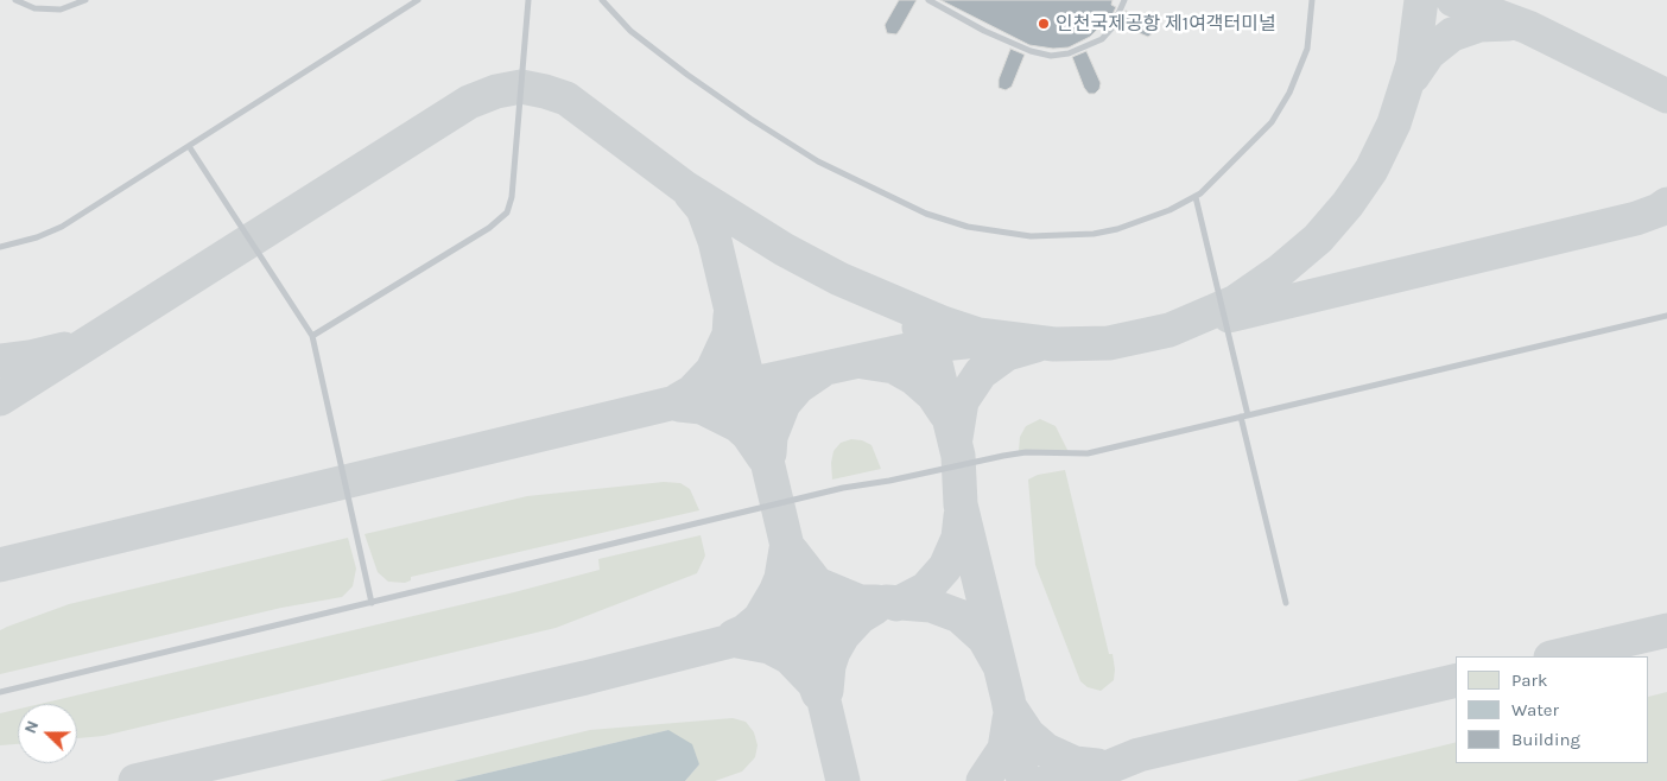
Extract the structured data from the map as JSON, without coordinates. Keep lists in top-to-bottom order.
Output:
{
  "places": ["인천국제공항 제1여객터미널"],
  "legend": ["Park", "Water", "Building"],
  "north": "left"
}
